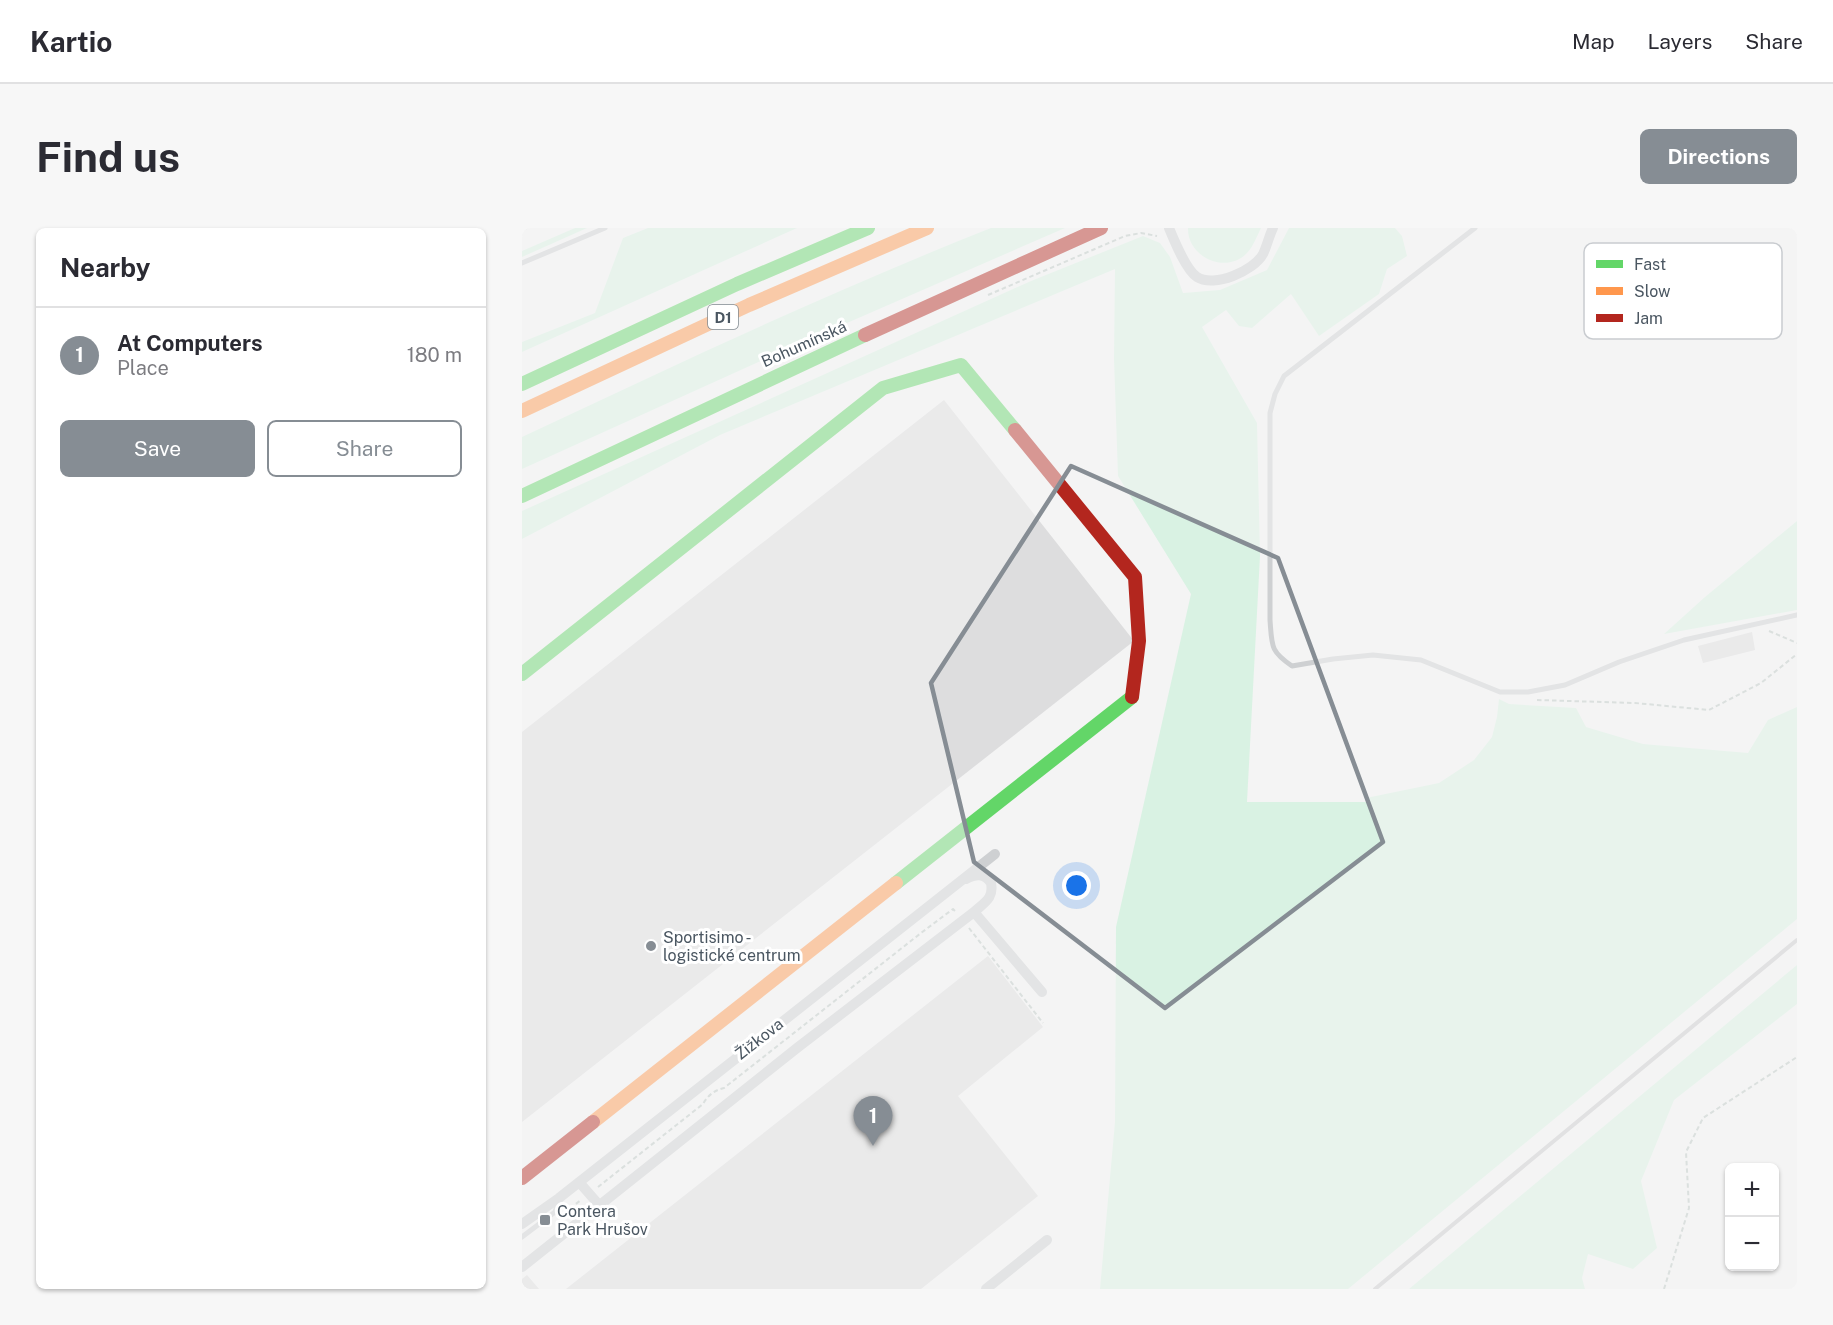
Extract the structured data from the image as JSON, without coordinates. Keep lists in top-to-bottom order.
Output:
{
  "streets": {
    "main road": ["D1", "Bohumínská"],
    "street": ["Žižkova"]
  },
  "places": {
    "other": ["Sportisimo - logistické centrum"],
    "transit": ["Contera Park Hrušov"]
  },
  "legend": ["Fast", "Slow", "Jam"],
  "page": {
    "header": "Kartio",
    "nav": ["Map", "Layers", "Share"],
    "buttons": [
      "Directions",
      ["Save", "Share"]
    ],
    "title": "Find us",
    "heading": "Nearby",
    "list": [
      {
        "mark": "1",
        "name": "At Computers",
        "note": "Place",
        "value": "180 m"
      }
    ],
    "pins": "1",
    "map_buttons": ["+", "−"]
  }
}
